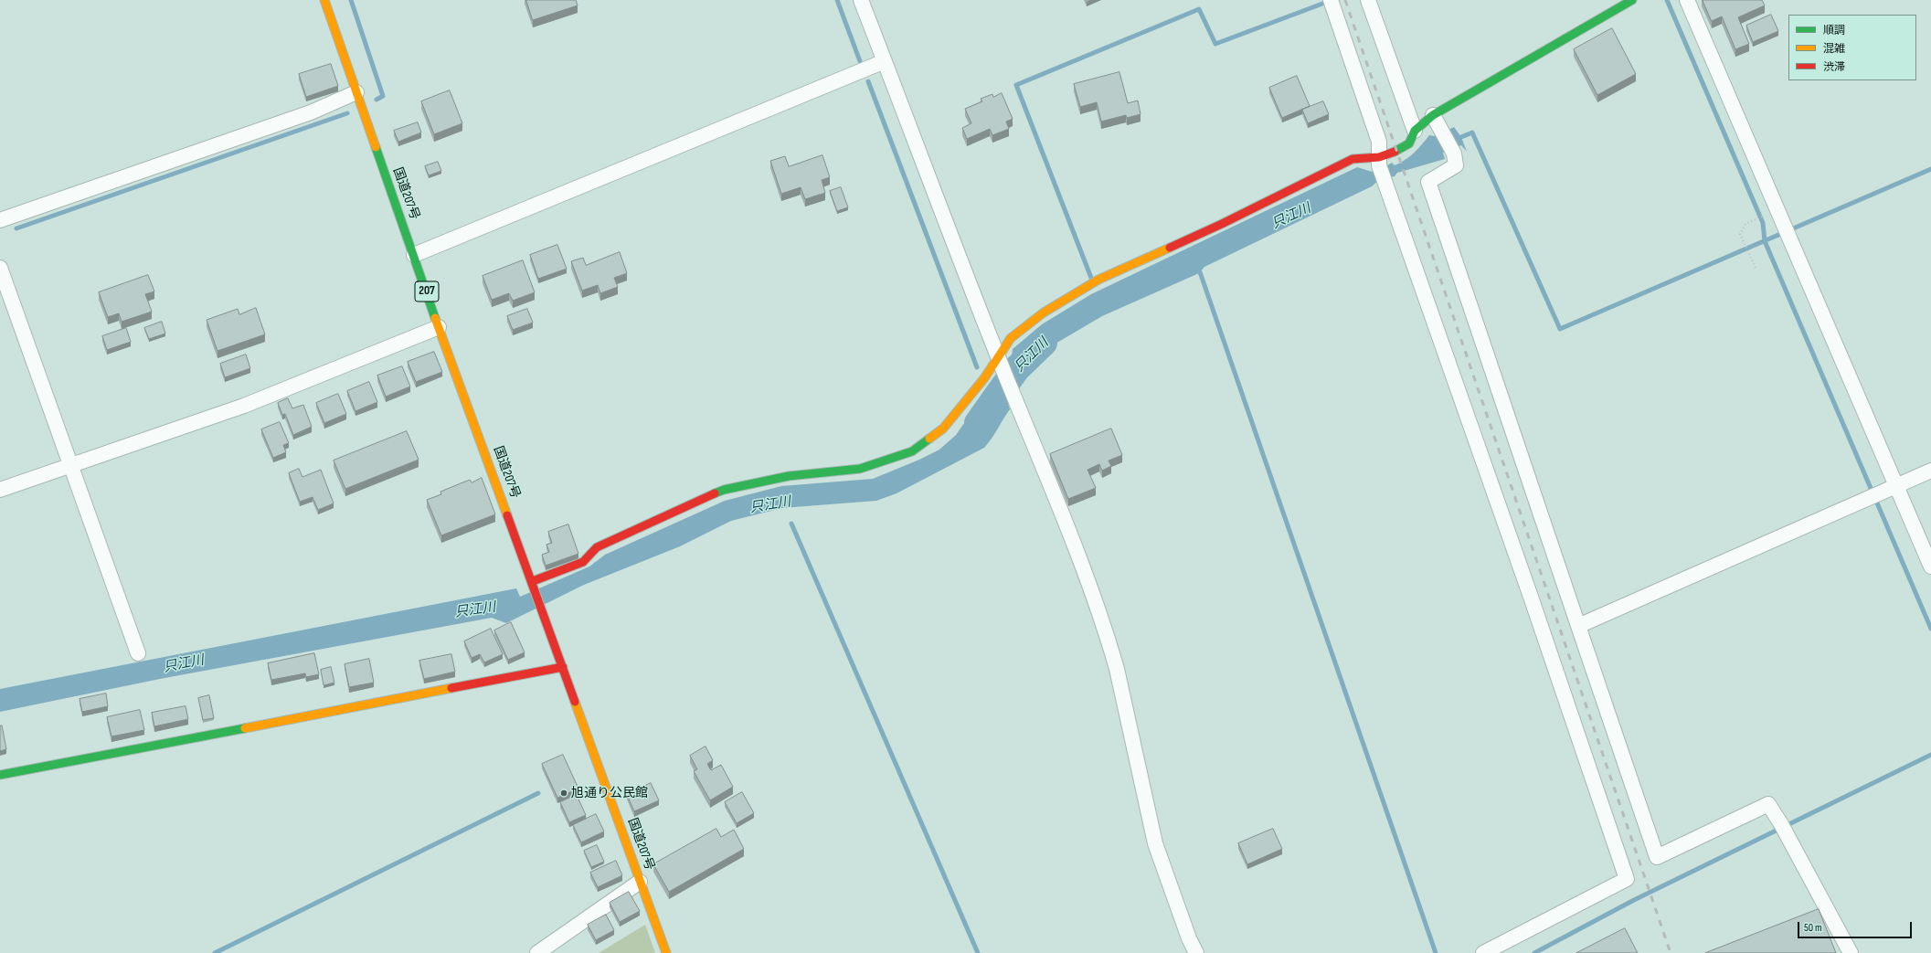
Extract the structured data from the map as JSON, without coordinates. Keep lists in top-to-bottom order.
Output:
{
  "streets": {
    "main road": ["国道207号", "207"]
  },
  "water": ["只江川"],
  "places": ["旭通り公民館"],
  "legend": ["順調", "混雑", "渋滞"],
  "scale_bar": "50 m"
}
